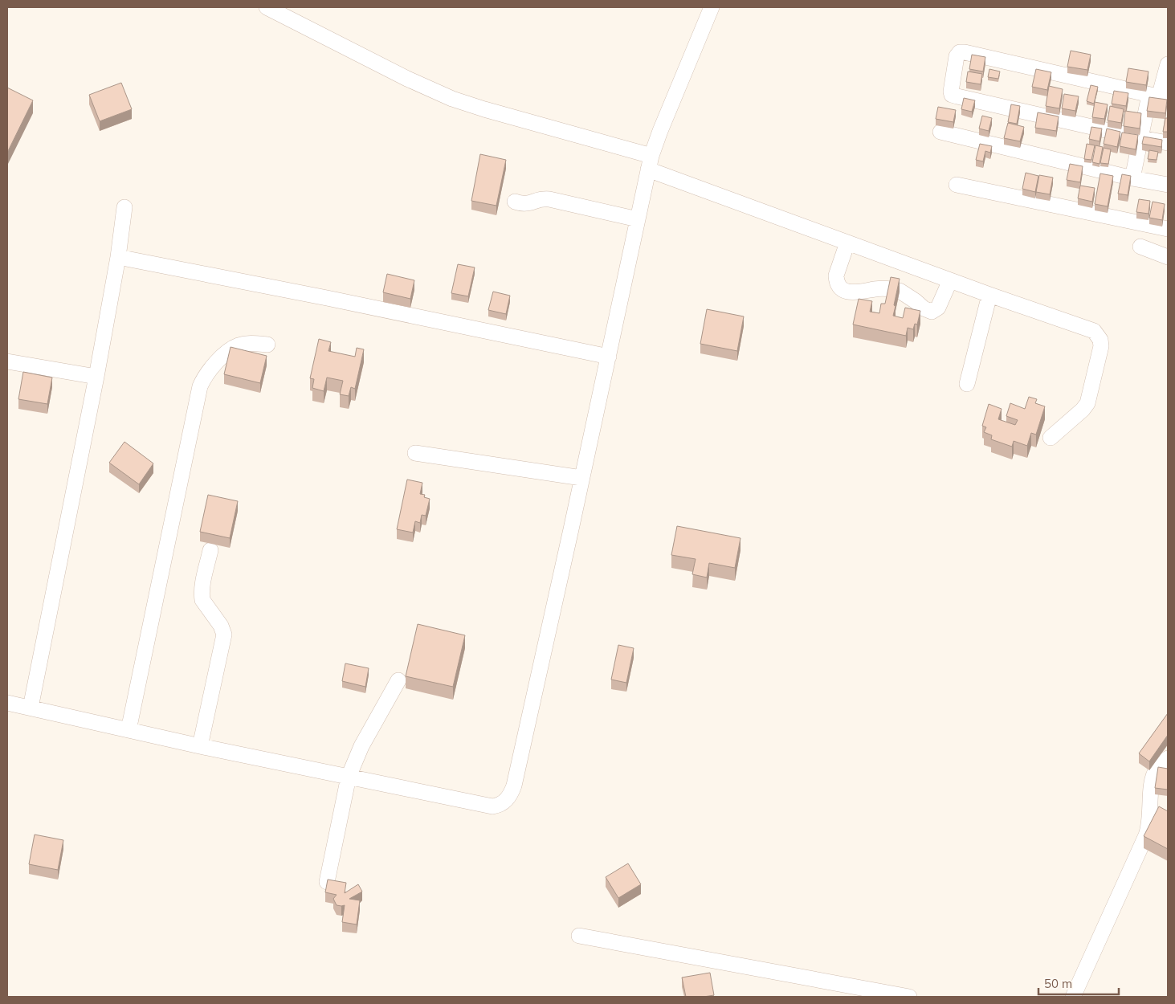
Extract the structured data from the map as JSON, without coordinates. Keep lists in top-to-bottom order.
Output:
{
  "scale_bar": "50 m"
}
